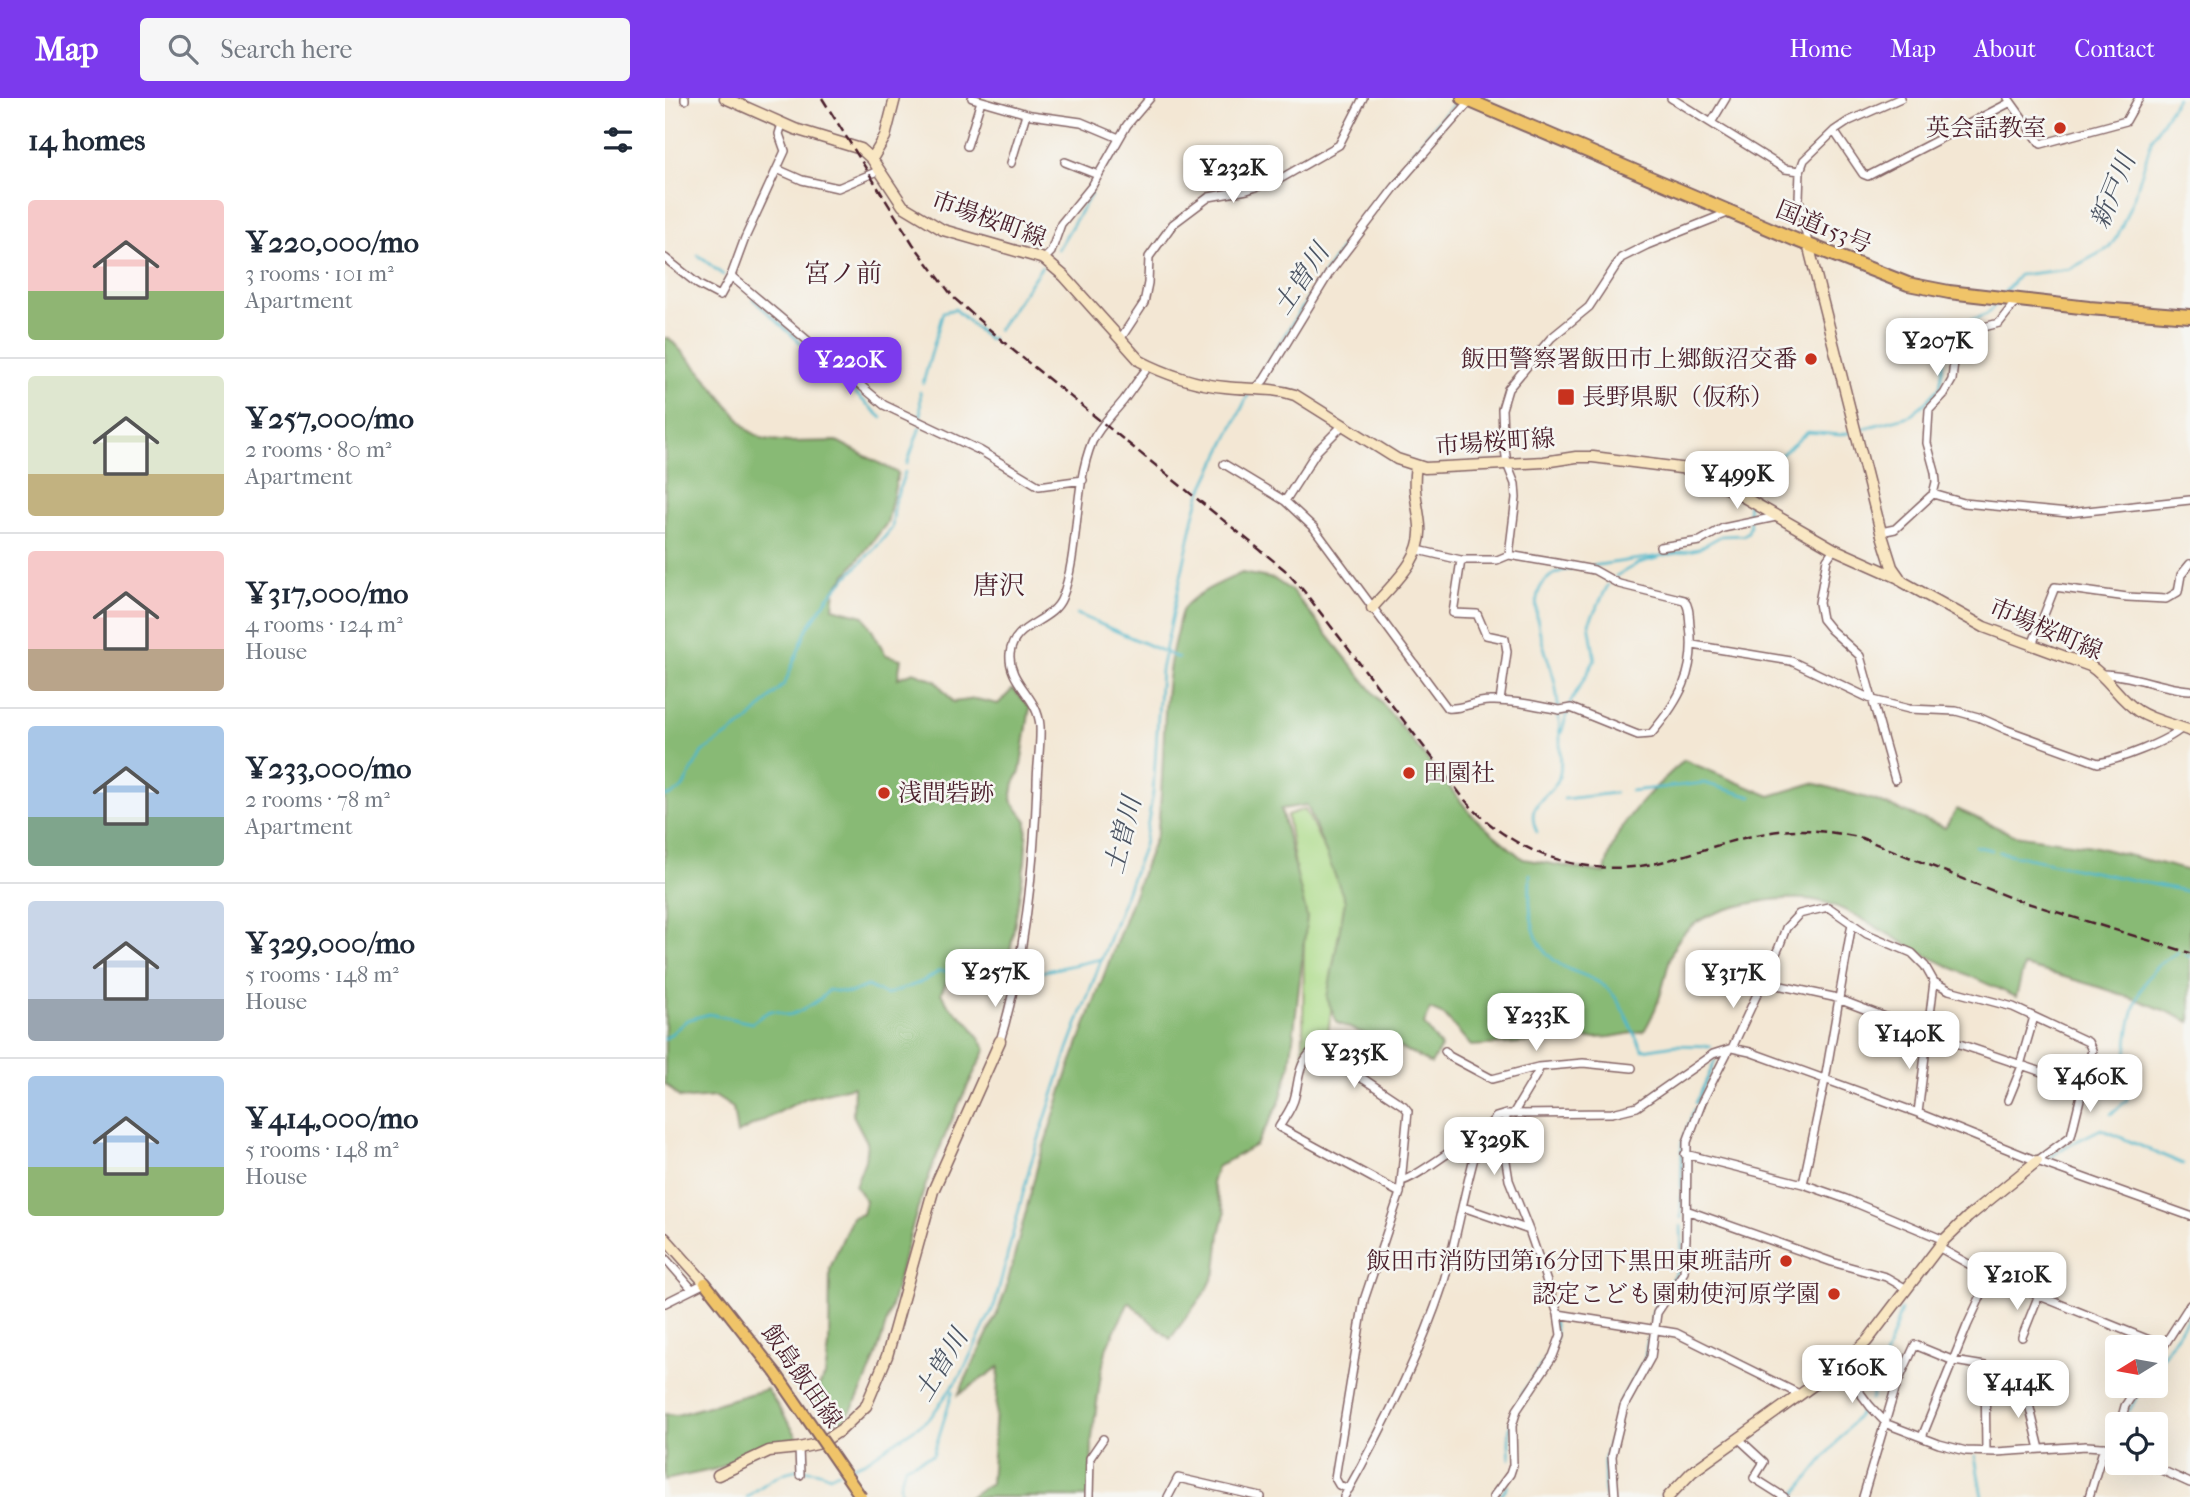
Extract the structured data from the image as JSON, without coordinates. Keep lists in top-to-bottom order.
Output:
{
  "streets": {
    "highway": ["国道153号"],
    "main road": ["飯島飯田線"],
    "street": ["市場桜町線"]
  },
  "districts": ["宮ノ前", "唐沢"],
  "water": ["新戸川", "土曽川"],
  "places": {
    "other": [
      "英会話教室",
      "飯田警察署飯田市上郷飯沼交番",
      "田園社",
      "浅間砦跡",
      "飯田市消防団第16分団下黒田東班詰所",
      "認定こども園勅使河原学園"
    ],
    "transit": ["長野県駅（仮称）"]
  },
  "north": "left",
  "page": {
    "header": "Map",
    "search": "Search here",
    "nav": [
      "Home",
      "Map",
      "About",
      "Contact"
    ],
    "heading": "14 homes",
    "price": [
      "¥232K",
      "¥207K",
      "¥220K",
      "¥499K",
      "¥257K",
      "¥317K",
      "¥233K",
      "¥140K",
      "¥235K",
      "¥460K",
      "¥329K",
      "¥210K",
      "¥160K",
      "¥414K"
    ],
    "list": [
      {
        "name": "¥220,000/mo",
        "note": "3 rooms · 101 m² · Apartment"
      },
      {
        "name": "¥257,000/mo",
        "note": "2 rooms · 80 m² · Apartment"
      },
      {
        "name": "¥317,000/mo",
        "note": "4 rooms · 124 m² · House"
      },
      {
        "name": "¥233,000/mo",
        "note": "2 rooms · 78 m² · Apartment"
      },
      {
        "name": "¥329,000/mo",
        "note": "5 rooms · 148 m² · House"
      },
      {
        "name": "¥414,000/mo",
        "note": "5 rooms · 148 m² · House"
      }
    ]
  }
}
